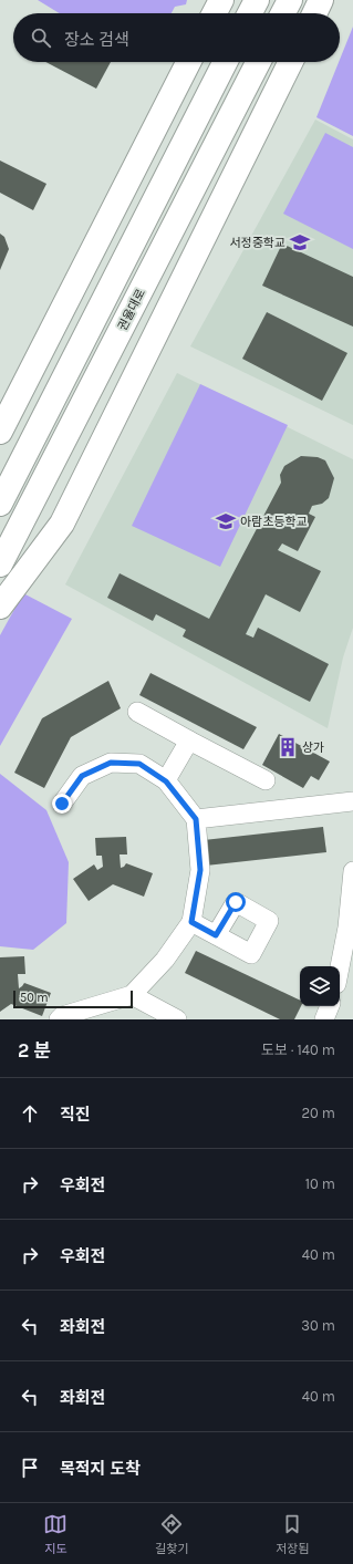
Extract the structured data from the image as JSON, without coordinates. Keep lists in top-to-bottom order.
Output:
{
  "streets": {
    "highway": ["권율대로"]
  },
  "places": {
    "school or university": ["서정중학교", "아람초등학교"],
    "building": ["상가"]
  },
  "scale_bar": "50 m",
  "page": {
    "search": "장소 검색",
    "scale": "50 m",
    "heading": ["2 분", "도보 · 140 m"],
    "list": [
      ["직진", "20 m"],
      ["우회전", "10 m"],
      ["우회전", "40 m"],
      ["좌회전", "30 m"],
      ["좌회전", "40 m"],
      "목적지 도착"
    ],
    "nav": ["지도", "길찾기", "저장됨"]
  }
}
